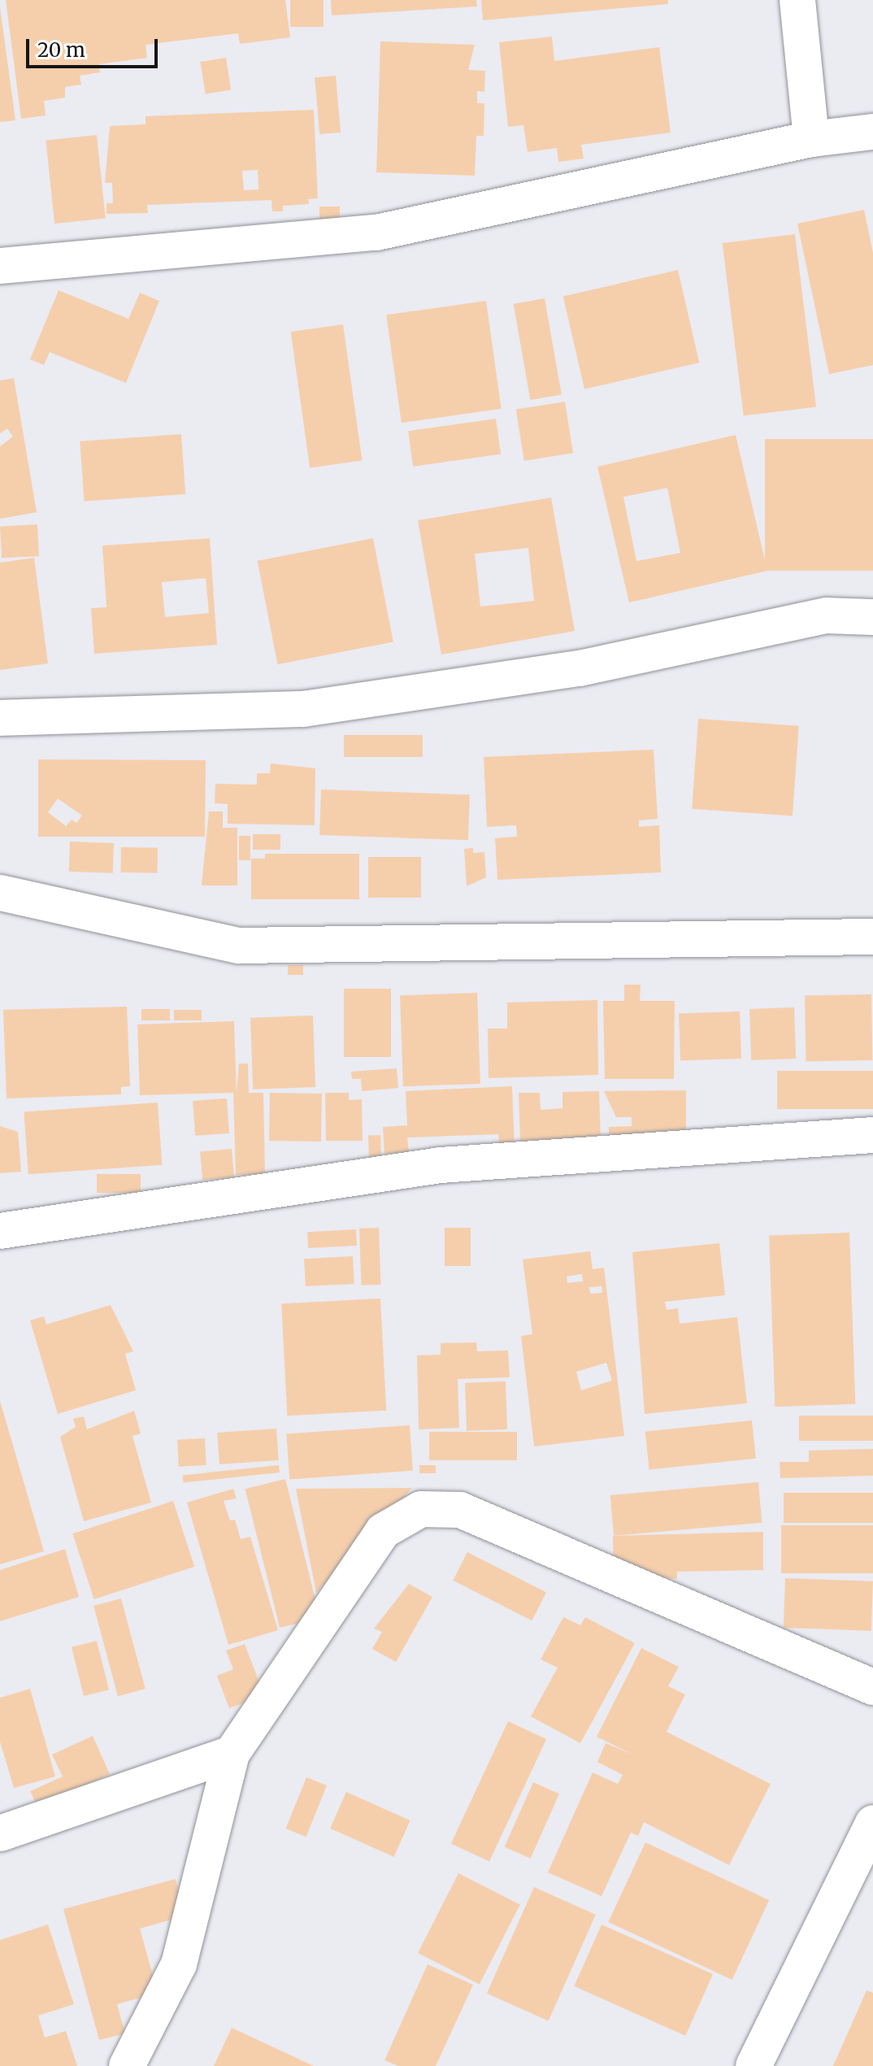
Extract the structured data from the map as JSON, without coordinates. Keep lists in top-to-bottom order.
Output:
{
  "scale_bar": "20 m"
}
